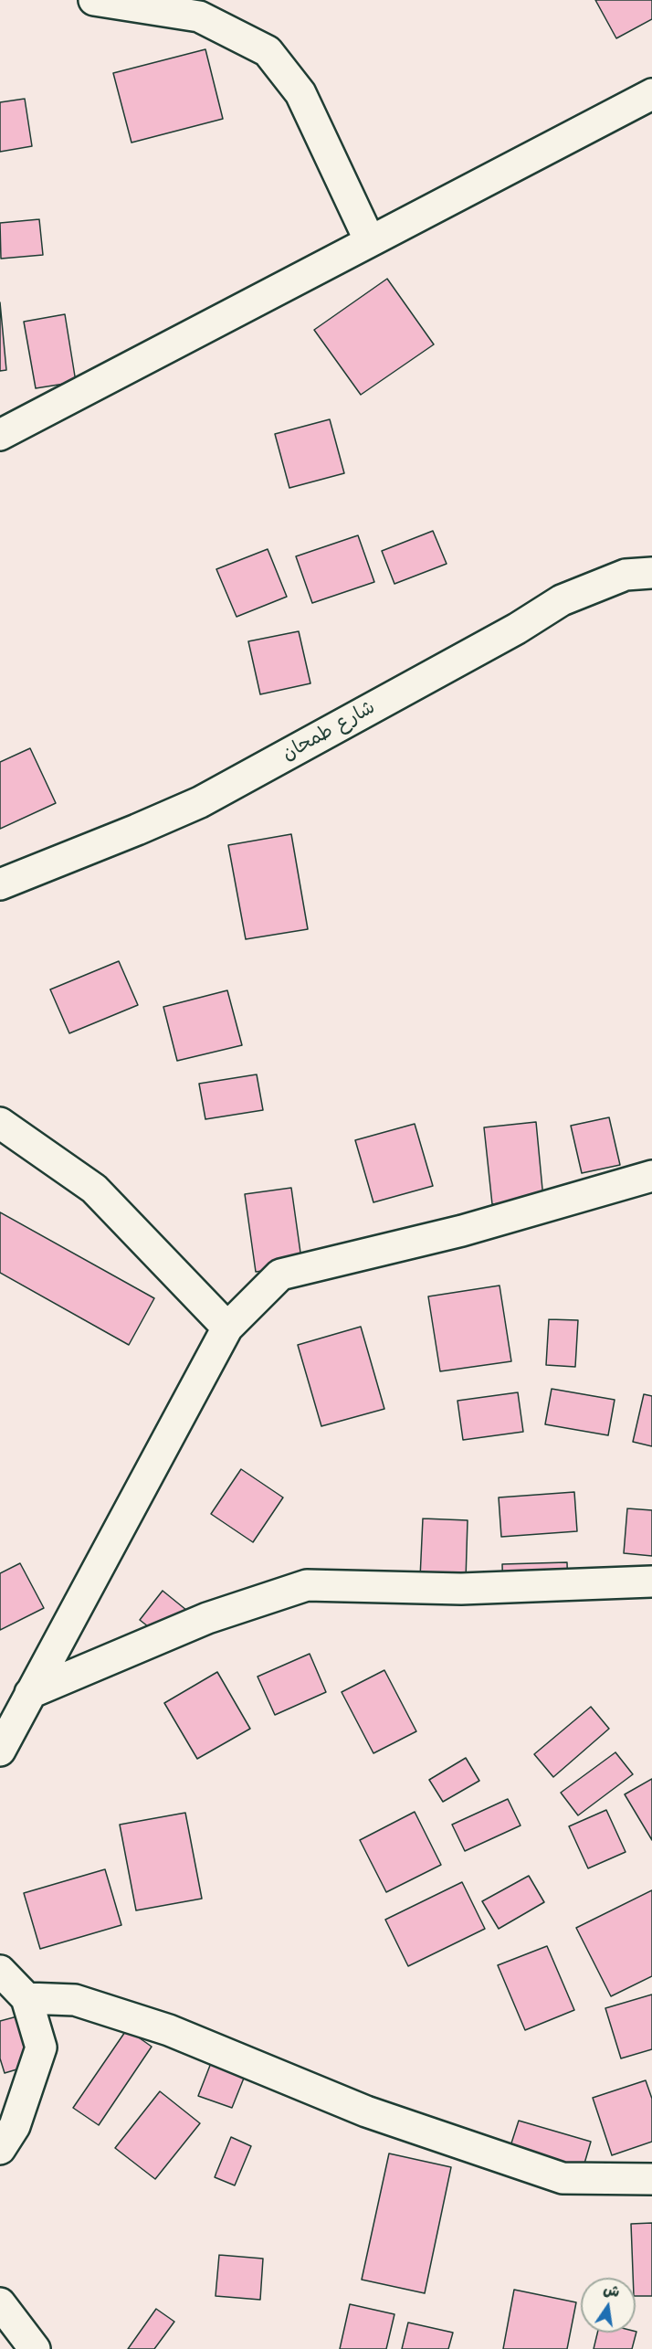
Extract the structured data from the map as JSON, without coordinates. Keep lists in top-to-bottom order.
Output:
{
  "streets": {
    "street": ["شارع طمحان"]
  },
  "north": "top"
}
